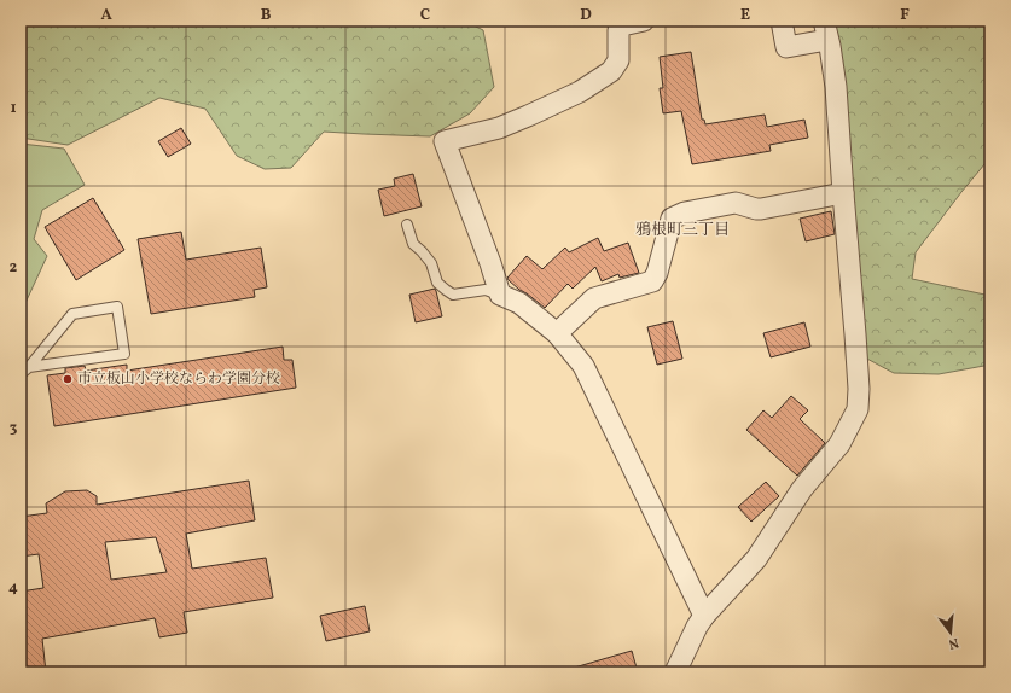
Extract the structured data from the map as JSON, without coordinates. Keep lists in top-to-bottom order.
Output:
{
  "districts": ["鴉根町三丁目"],
  "places": ["市立板山小学校ならわ学園分校"],
  "north": "bottom",
  "grid": {
    "columns": [
      "A",
      "B",
      "C",
      "D",
      "E",
      "F"
    ],
    "rows": [
      "1",
      "2",
      "3",
      "4"
    ]
  }
}
